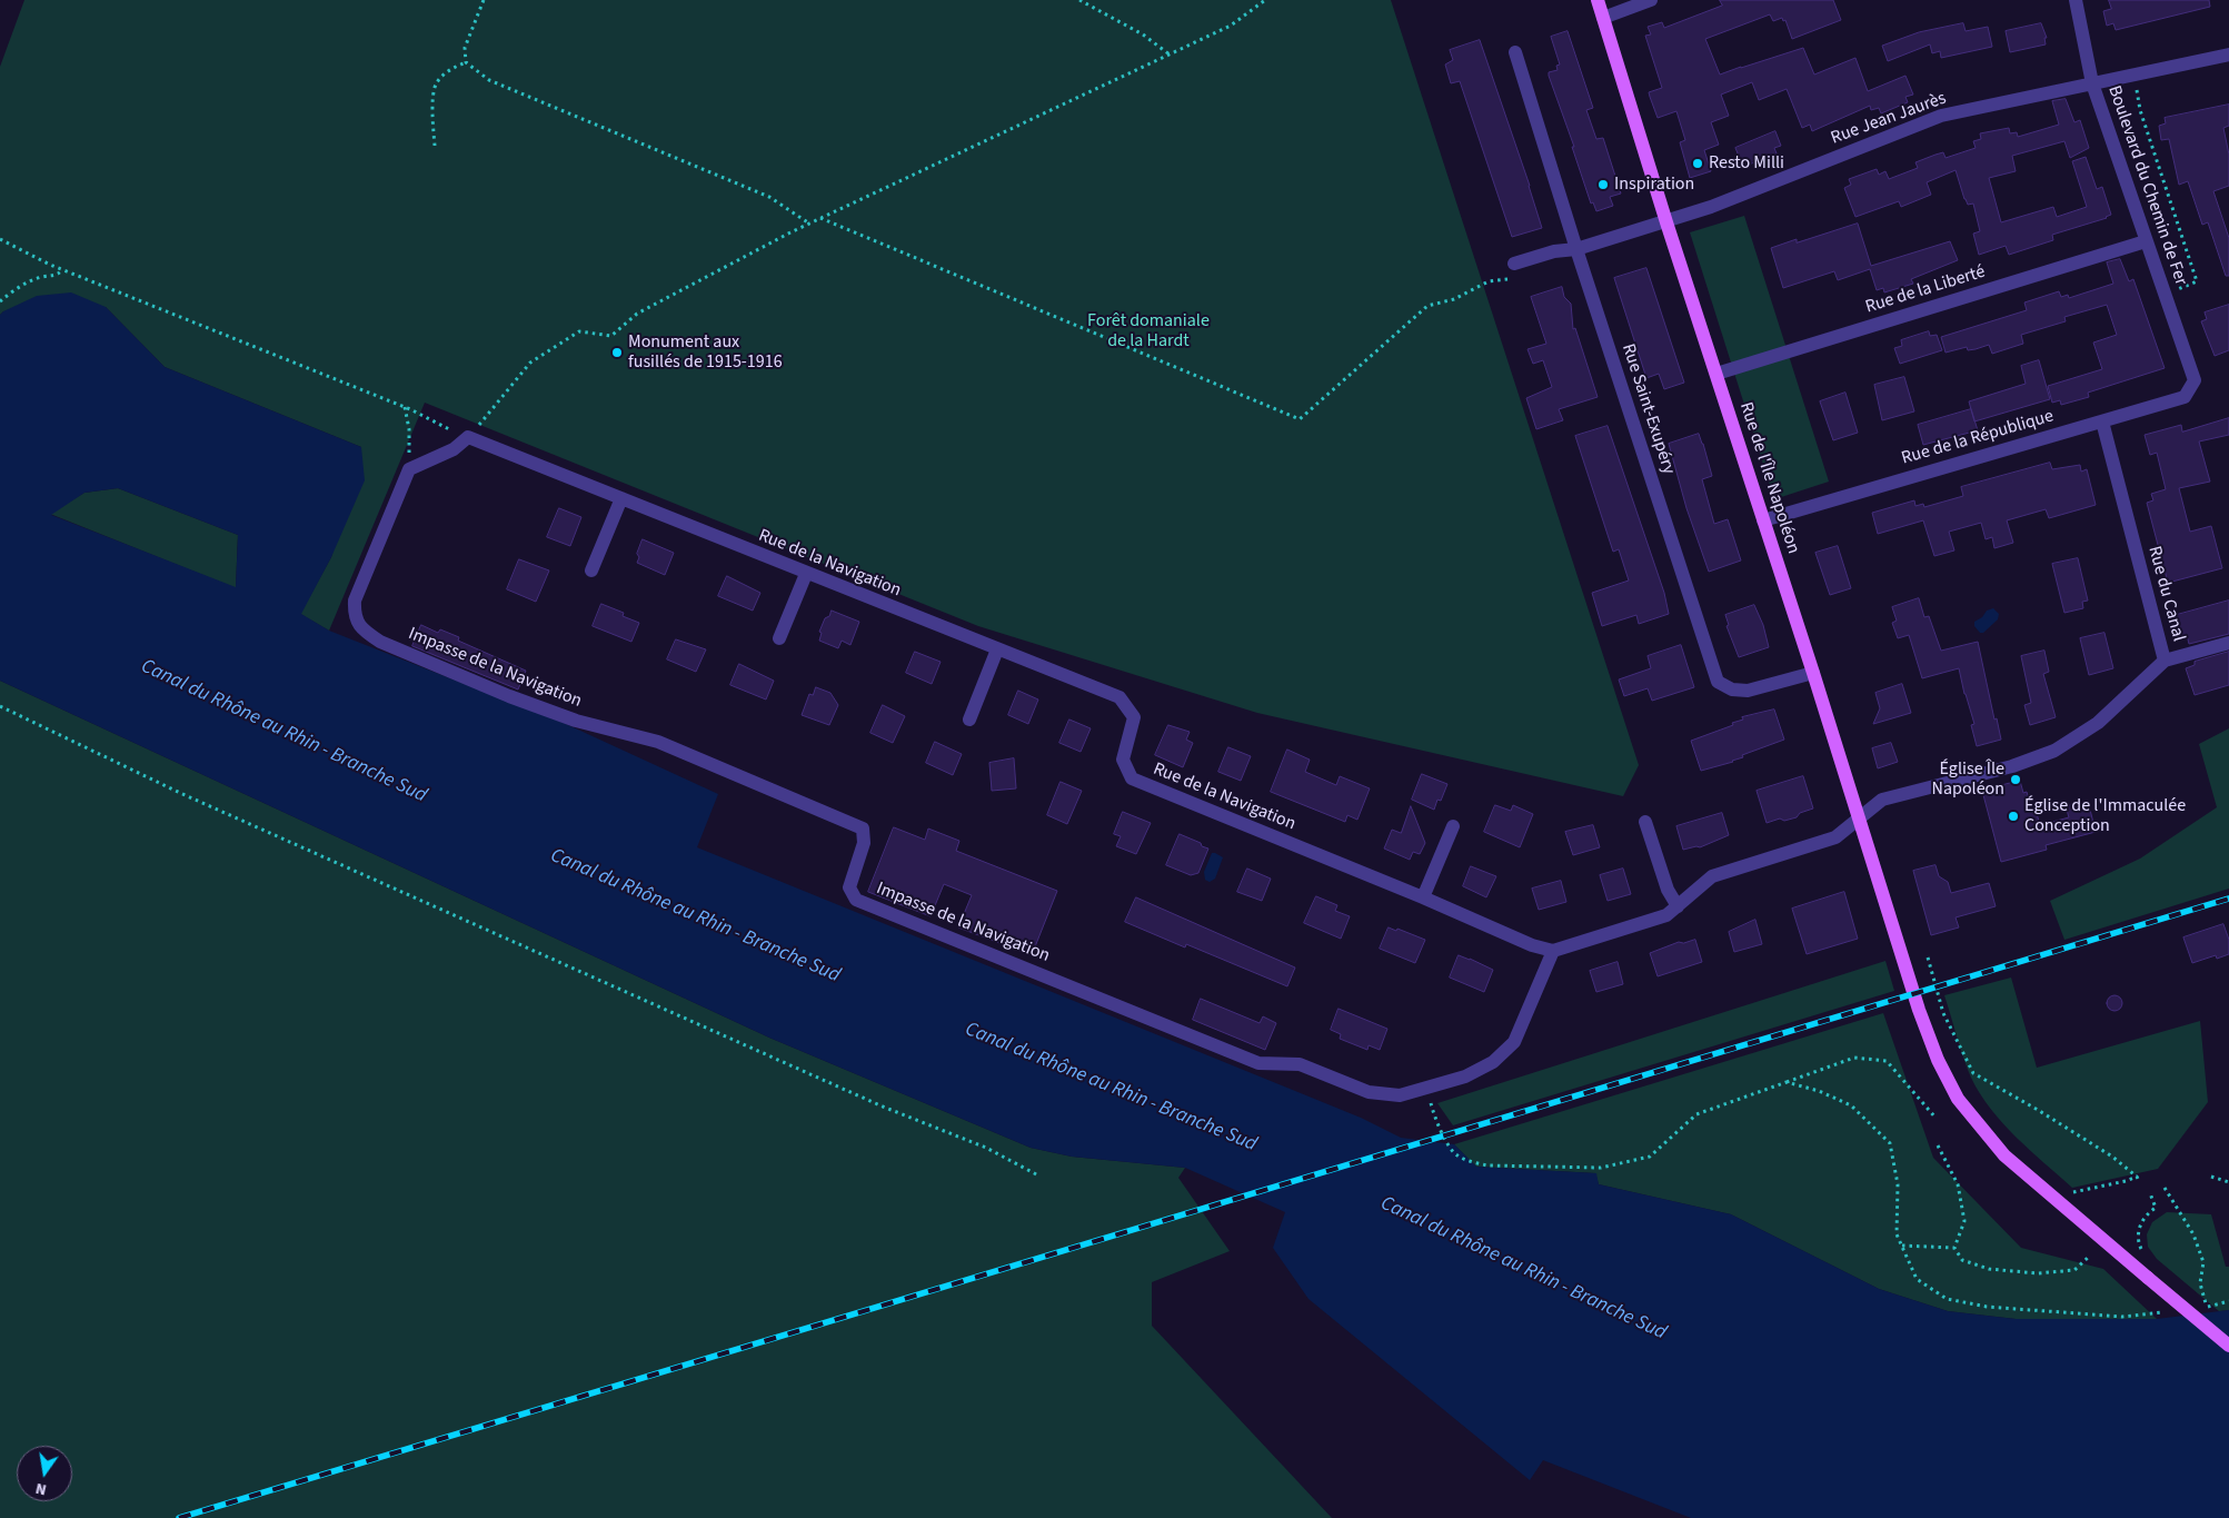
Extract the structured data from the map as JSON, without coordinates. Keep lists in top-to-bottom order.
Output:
{
  "streets": {
    "main road": ["Rue de l'Île Napoléon"],
    "street": [
      "Rue Jean Jaurès",
      "Boulevard du Chemin de Fer",
      "Rue de la Liberté",
      "Rue Saint-Exupéry",
      "Rue de la République",
      "Rue de la Navigation",
      "Rue du Canal",
      "Impasse de la Navigation"
    ]
  },
  "crossings": [
    ["Rue Jean Jaurès", "Boulevard du Chemin de Fer"],
    ["Rue Jean Jaurès", "Rue Saint-Exupéry"],
    ["Rue Jean Jaurès", "Rue de l'Île Napoléon"],
    ["Boulevard du Chemin de Fer", "Rue de la Liberté"],
    ["Boulevard du Chemin de Fer", "Rue de la République"],
    ["Rue de la Liberté", "Rue de l'Île Napoléon"],
    ["Rue Saint-Exupéry", "Rue de l'Île Napoléon"],
    ["Rue de la République", "Rue de l'Île Napoléon"],
    ["Rue de la République", "Rue du Canal"],
    ["Rue de l'Île Napoléon", "Rue du Canal"],
    ["Rue de la Navigation", "Impasse de la Navigation"]
  ],
  "water": ["Canal du Rhône au Rhin - Branche Sud"],
  "parks": ["Forêt domaniale de la Hardt"],
  "places": [
    "Resto Milli",
    "Inspiration",
    "Monument aux fusillés de 1915-1916",
    "Église Île Napoléon",
    "Église de l'Immaculée Conception"
  ],
  "north": "bottom"
}
